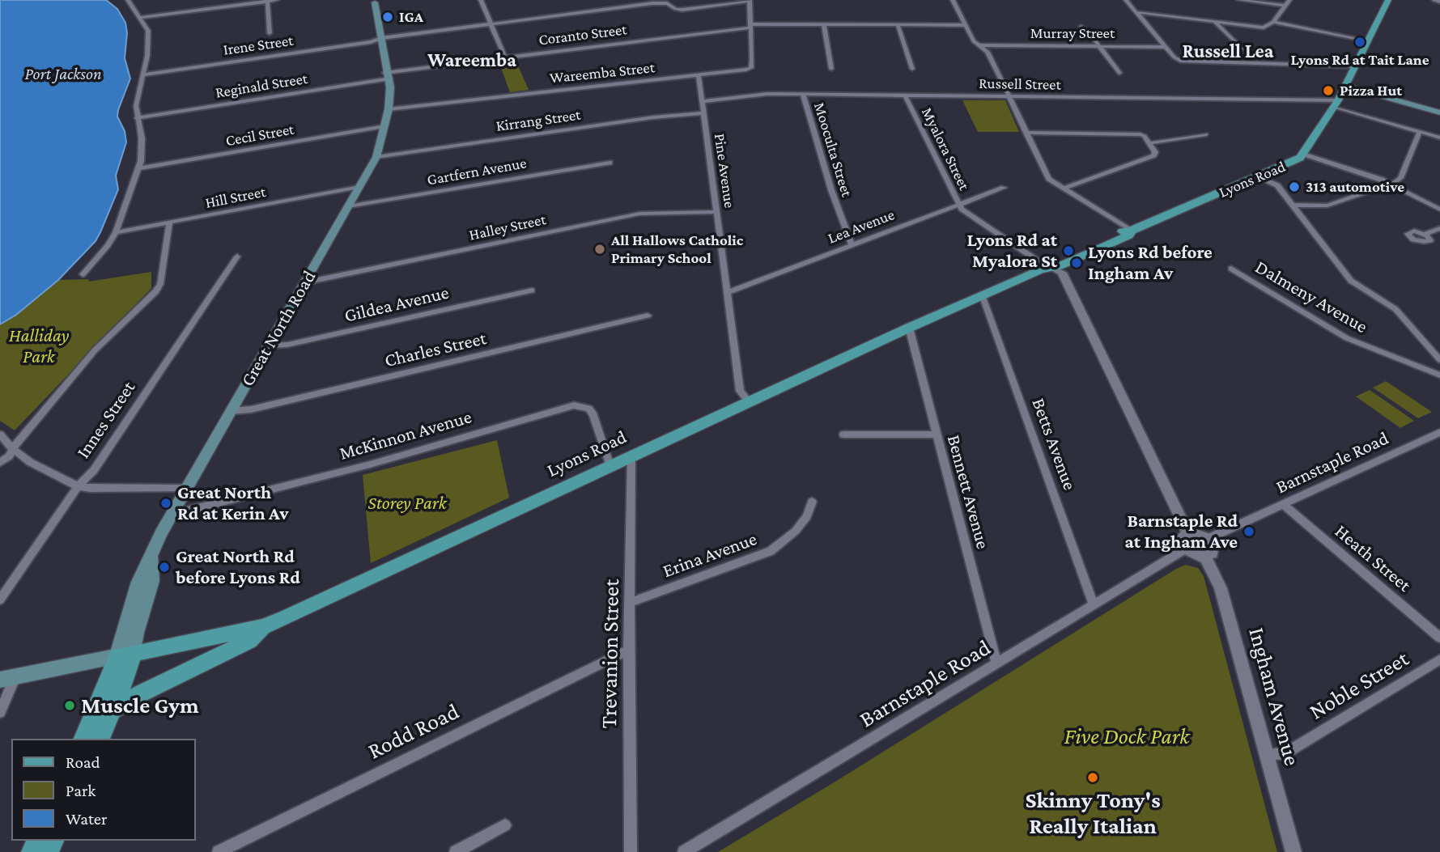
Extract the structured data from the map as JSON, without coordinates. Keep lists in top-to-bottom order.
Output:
{
  "streets": {
    "main road": ["Lyons Road", "Great North Road"],
    "street": [
      "Murray Street",
      "Coranto Street",
      "Irene Street",
      "Wareemba Street",
      "Russell Street",
      "Reginald Street",
      "Kirrang Street",
      "Cecil Street",
      "Myalora Street",
      "Mooculta Street",
      "Pine Avenue",
      "Gartfern Avenue",
      "Hill Street",
      "Lea Avenue",
      "Halley Street",
      "Dalmeny Avenue",
      "Gildea Avenue",
      "Charles Street",
      "Innes Street",
      "McKinnon Avenue",
      "Betts Avenue",
      "Barnstaple Road",
      "Bennett Avenue",
      "Erina Avenue",
      "Heath Street",
      "Trevanion Street",
      "Noble Street",
      "Ingham Avenue",
      "Rodd Road"
    ]
  },
  "crossings": [
    ["Coranto Street", "Wareemba Street"],
    ["Coranto Street", "Reginald Street"],
    ["Coranto Street", "Great North Road"],
    ["Irene Street", "Wareemba Street"],
    ["Irene Street", "Great North Road"],
    ["Wareemba Street", "Pine Avenue"],
    ["Wareemba Street", "Great North Road"],
    ["Russell Street", "Myalora Street"],
    ["Russell Street", "Mooculta Street"],
    ["Russell Street", "Pine Avenue"],
    ["Russell Street", "Lyons Road"],
    ["Reginald Street", "Great North Road"],
    ["Kirrang Street", "Pine Avenue"],
    ["Kirrang Street", "Great North Road"],
    ["Cecil Street", "Great North Road"],
    ["Myalora Street", "Lyons Road"],
    ["Myalora Street", "Lea Avenue"],
    ["Mooculta Street", "Lea Avenue"],
    ["Pine Avenue", "Lyons Road"],
    ["Pine Avenue", "Lea Avenue"],
    ["Pine Avenue", "Halley Street"],
    ["Gartfern Avenue", "Great North Road"],
    ["Lyons Road", "Great North Road"],
    ["Lyons Road", "McKinnon Avenue"],
    ["Lyons Road", "Betts Avenue"],
    ["Lyons Road", "Bennett Avenue"],
    ["Lyons Road", "Trevanion Street"],
    ["Hill Street", "Great North Road"],
    ["Halley Street", "Great North Road"],
    ["Gildea Avenue", "Great North Road"],
    ["Great North Road", "Charles Street"],
    ["Great North Road", "McKinnon Avenue"],
    ["Betts Avenue", "Barnstaple Road"],
    ["Barnstaple Road", "Bennett Avenue"],
    ["Barnstaple Road", "Heath Street"],
    ["Barnstaple Road", "Ingham Avenue"],
    ["Erina Avenue", "Trevanion Street"],
    ["Trevanion Street", "Rodd Road"],
    ["Noble Street", "Ingham Avenue"]
  ],
  "districts": ["Russell Lea", "Wareemba"],
  "water": ["Port Jackson"],
  "parks": ["Halliday Park", "Storey Park", "Five Dock Park"],
  "places": [
    "IGA",
    "Lyons Rd at Tait Lane",
    "Pizza Hut",
    "313 automotive",
    "All Hallows Catholic Primary School",
    "Lyons Rd at Myalora St",
    "Lyons Rd before Ingham Av",
    "Great North Rd at Kerin Av",
    "Barnstaple Rd at Ingham Ave",
    "Great North Rd before Lyons Rd",
    "Muscle Gym",
    "Skinny Tony's Really Italian"
  ],
  "legend": ["Road", "Park", "Water"]
}
